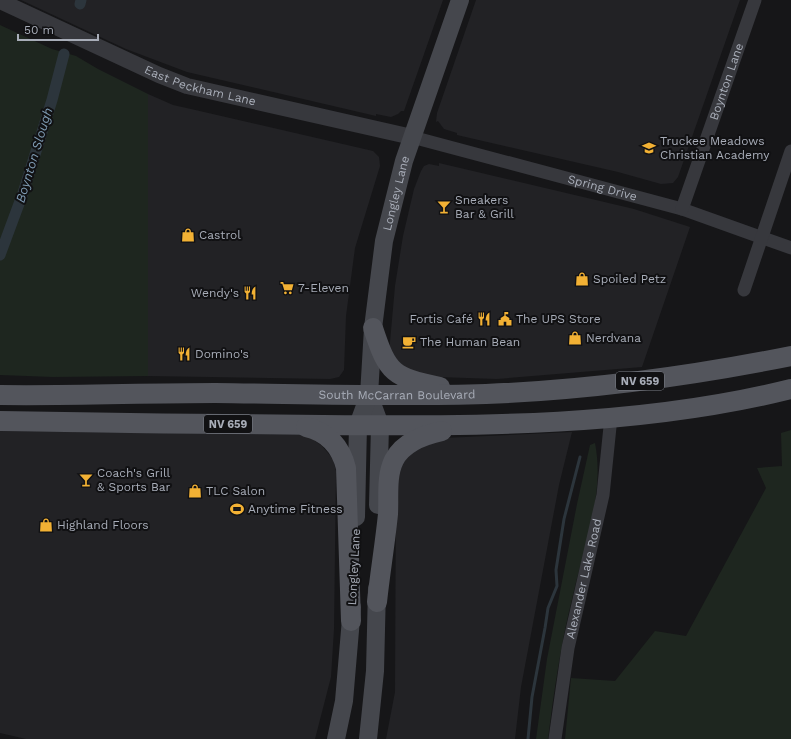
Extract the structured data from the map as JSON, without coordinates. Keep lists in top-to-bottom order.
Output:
{
  "streets": {
    "main road": ["Longley Lane", "NV 659", "South McCarran Boulevard"],
    "street": [
      "Boynton Lane",
      "East Peckham Lane",
      "Spring Drive",
      "Alexander Lake Road"
    ]
  },
  "crossings": [
    ["Boynton Lane", "Spring Drive"],
    ["East Peckham Lane", "Spring Drive"],
    ["East Peckham Lane", "Longley Lane"],
    ["Spring Drive", "Longley Lane"],
    ["Longley Lane", "NV 659"],
    ["Longley Lane", "South McCarran Boulevard"],
    ["NV 659", "Alexander Lake Road"]
  ],
  "water": ["Boynton Slough"],
  "places": {
    "school or university": ["Truckee Meadows Christian Academy"],
    "bar": ["Sneakers Bar & Grill", "Coach's Grill & Sports Bar"],
    "shop": [
      "Castrol",
      "Spoiled Petz",
      "Nerdvana",
      "TLC Salon",
      "Highland Floors"
    ],
    "supermarket": ["7-Eleven"],
    "restaurant": ["Wendy's", "Fortis Café", "Domino's"],
    "public building": ["The UPS Store"],
    "cafe": ["The Human Bean"],
    "sports": ["Anytime Fitness"]
  },
  "scale_bar": "50 m"
}
